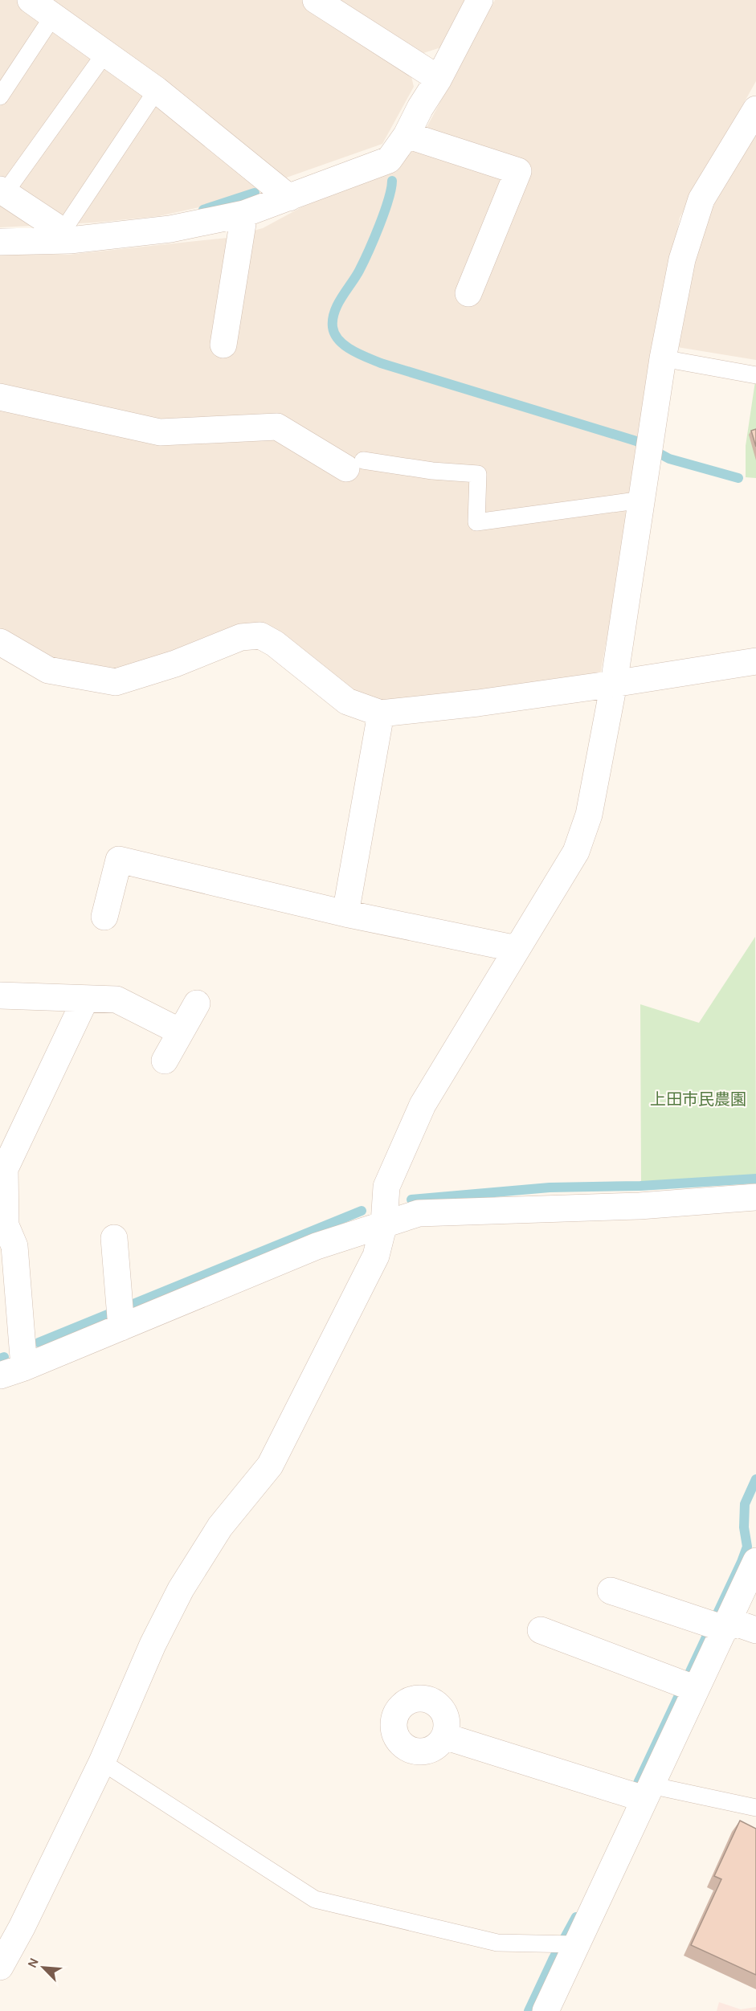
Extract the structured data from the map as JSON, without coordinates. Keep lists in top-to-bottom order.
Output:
{
  "parks": ["上田市民農園"],
  "north": "top left"
}
